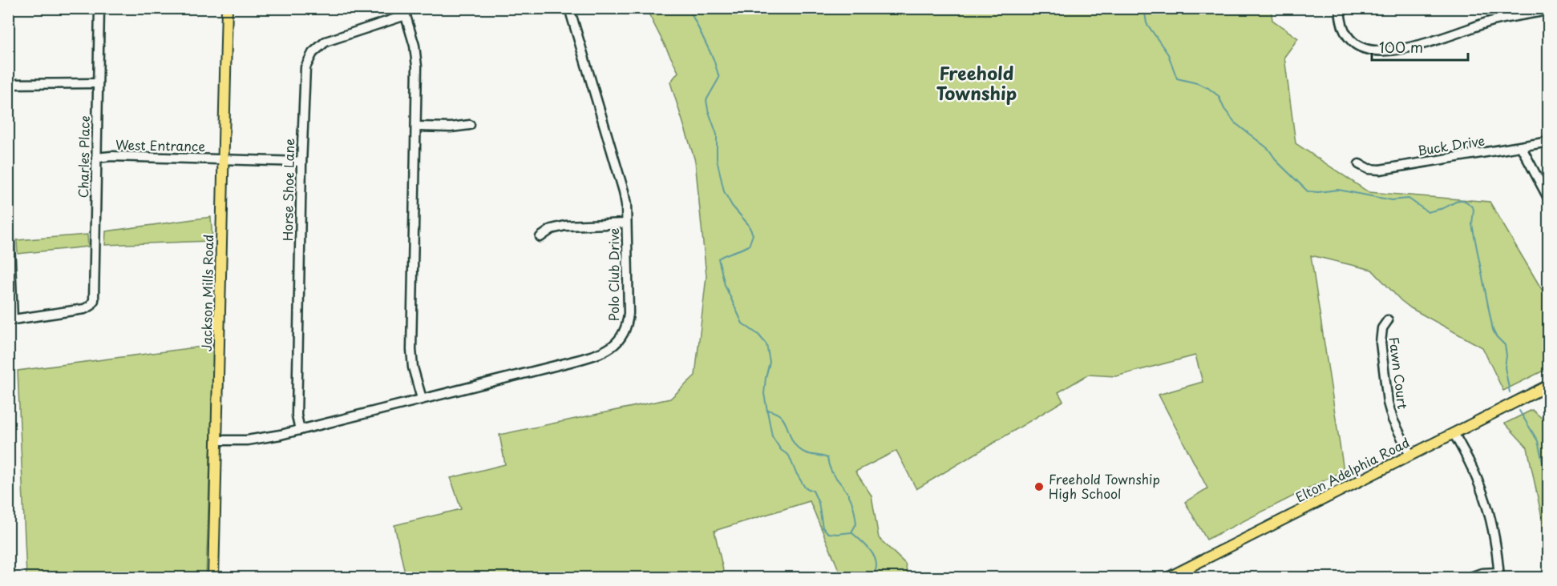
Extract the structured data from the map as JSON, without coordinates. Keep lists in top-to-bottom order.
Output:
{
  "streets": {
    "main road": ["Jackson Mills Road", "Elton Adelphia Road"],
    "street": [
      "West Entrance",
      "Buck Drive",
      "Charles Place",
      "Horse Shoe Lane",
      "Polo Club Drive",
      "Fawn Court"
    ]
  },
  "crossings": [
    ["West Entrance", "Charles Place"],
    ["West Entrance", "Horse Shoe Lane"],
    ["West Entrance", "Jackson Mills Road"],
    ["Horse Shoe Lane", "Polo Club Drive"],
    ["Polo Club Drive", "Jackson Mills Road"],
    ["Fawn Court", "Elton Adelphia Road"]
  ],
  "districts": ["Freehold Township"],
  "places": ["Freehold Township High School"],
  "scale_bar": "100 m"
}
